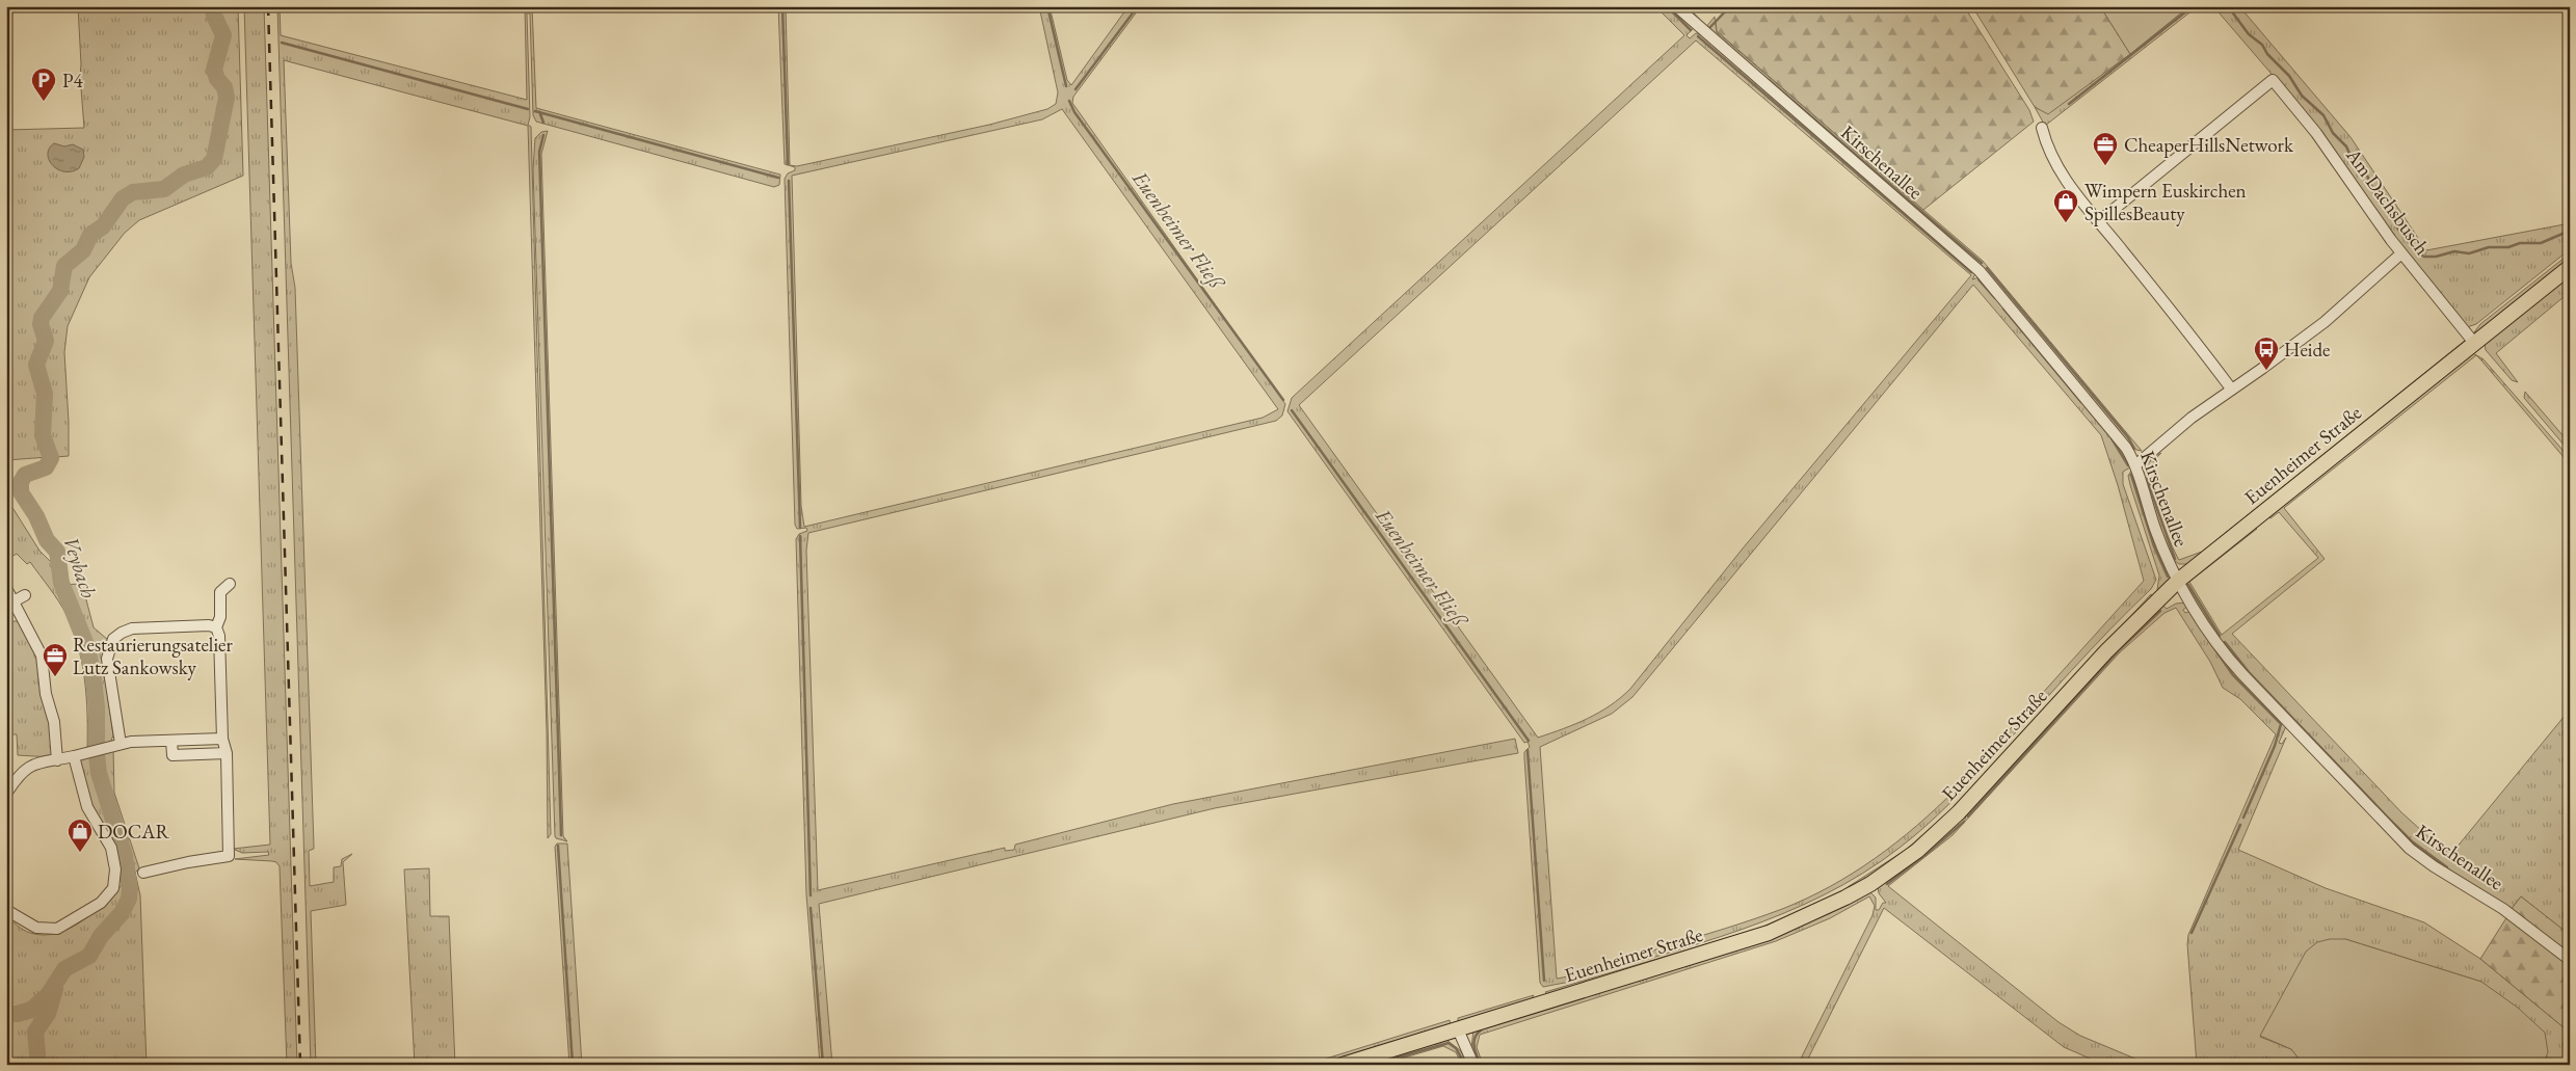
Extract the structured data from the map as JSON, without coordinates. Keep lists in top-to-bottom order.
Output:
{
  "streets": {
    "main road": ["Euenheimer Straße"],
    "street": ["Kirschenallee", "Am Dachsbusch"]
  },
  "crossings": [
    ["Kirschenallee", "Euenheimer Straße"],
    ["Am Dachsbusch", "Euenheimer Straße"]
  ],
  "water": ["Euenheimer Fließ", "Veybach"],
  "places": {
    "parking": ["P4"],
    "office": ["CheaperHillsNetwork", "Restaurierungsatelier Lutz Sankowsky"],
    "shop": ["Wimpern Euskirchen SpillesBeauty", "DOCAR"],
    "bus stop": ["Heide"]
  }
}
